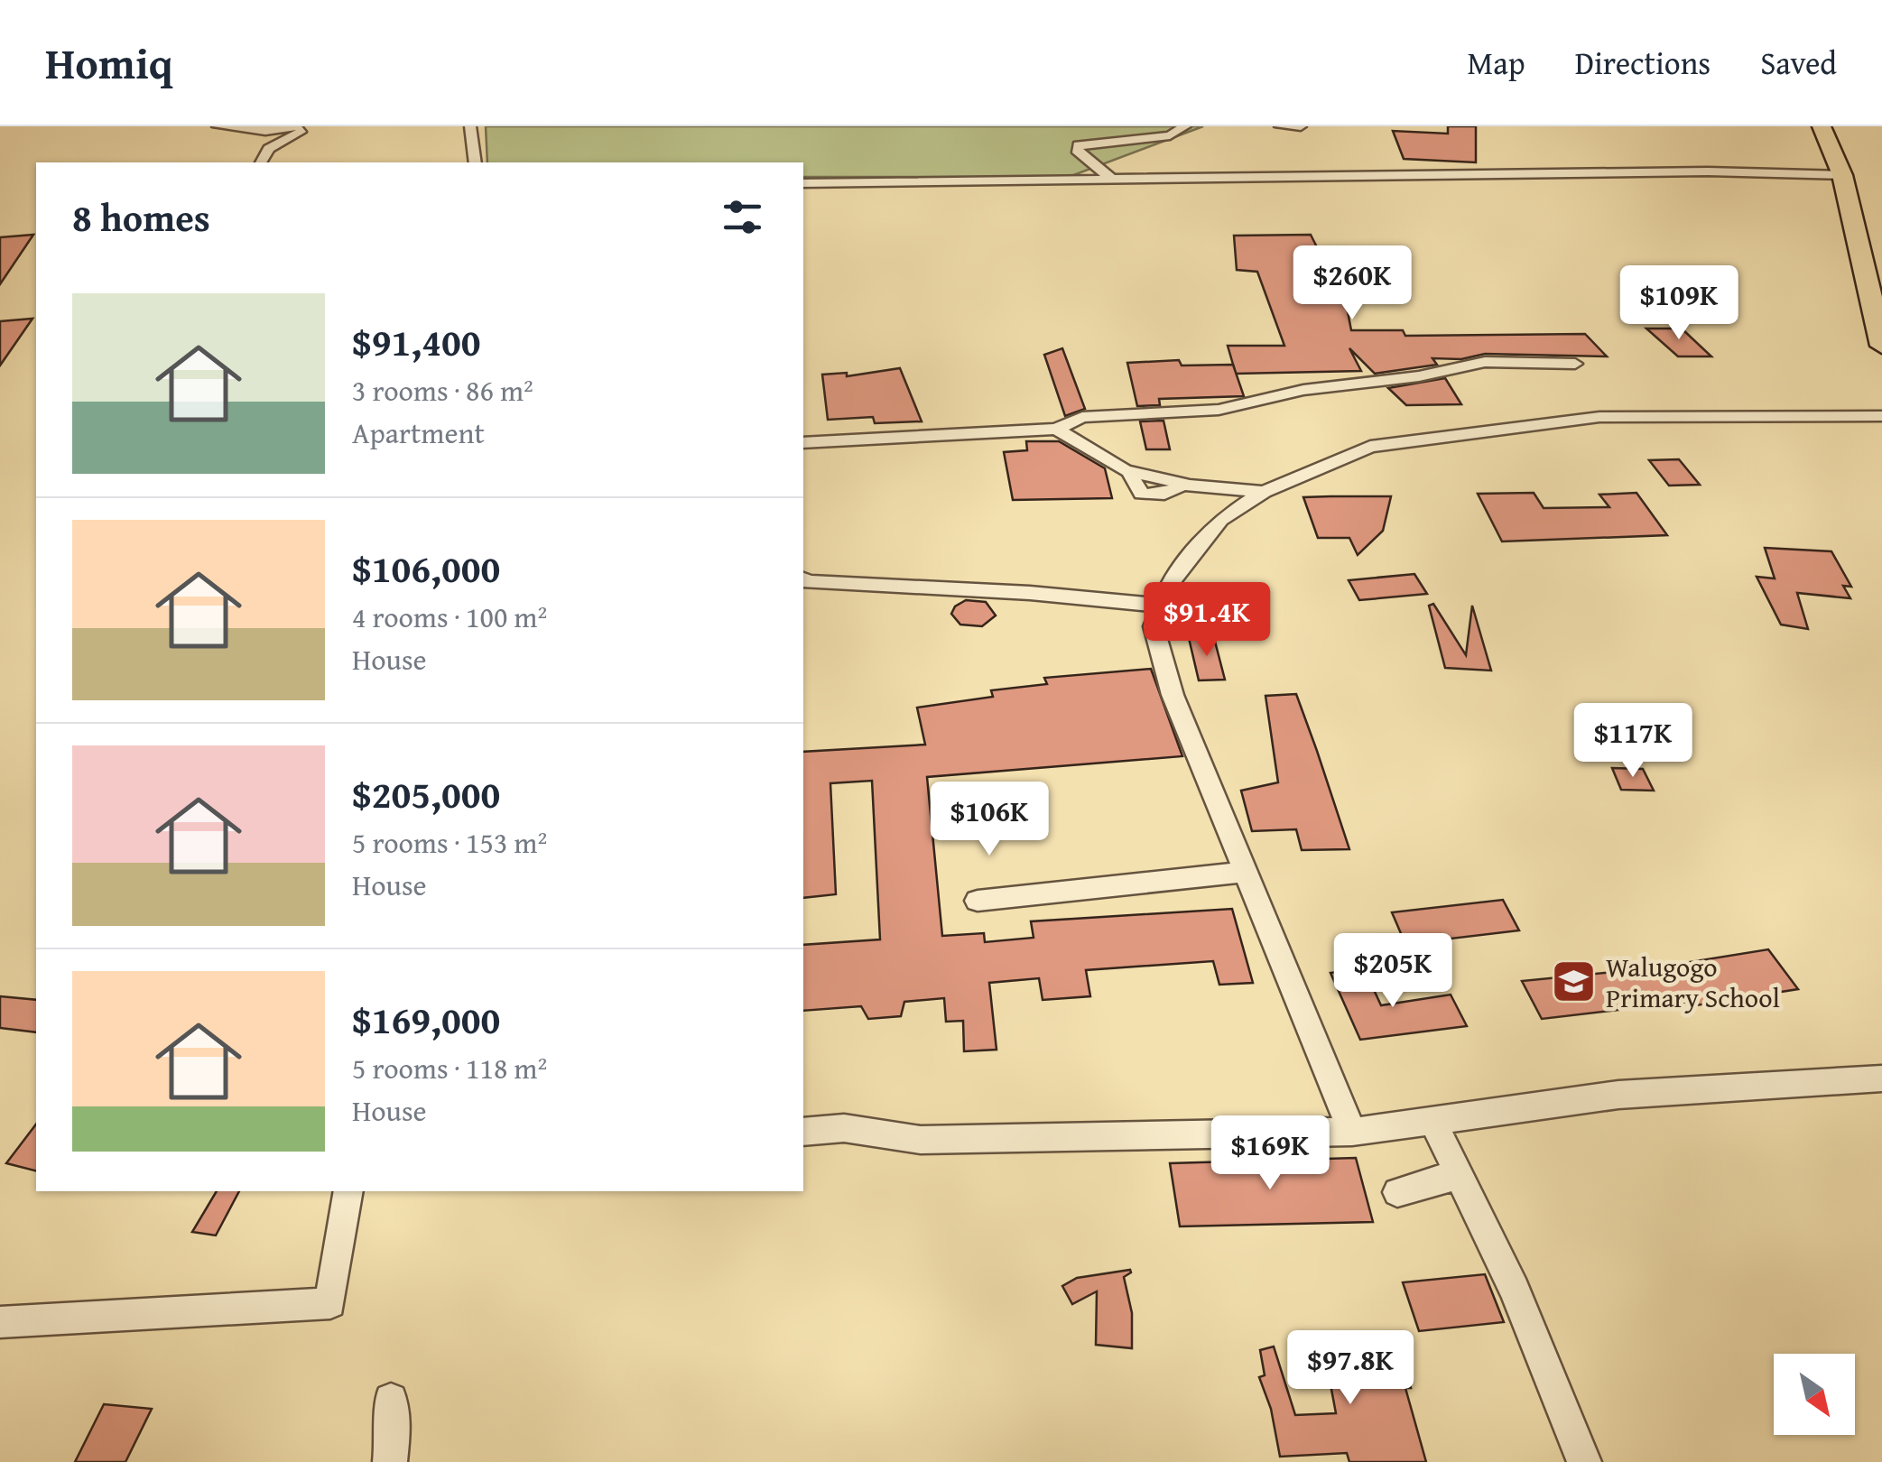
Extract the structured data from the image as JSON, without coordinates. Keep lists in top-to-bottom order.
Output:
{
  "places": {
    "school or university": ["Walugogo Primary School"]
  },
  "north": "bottom right",
  "page": {
    "header": "Homiq",
    "nav": ["Map", "Directions", "Saved"],
    "heading": "8 homes",
    "price": [
      "$260K",
      "$109K",
      "$91.4K",
      "$117K",
      "$106K",
      "$205K",
      "$169K",
      "$97.8K"
    ],
    "list": [
      {
        "name": "$91,400",
        "note": "3 rooms · 86 m² · Apartment"
      },
      {
        "name": "$106,000",
        "note": "4 rooms · 100 m² · House"
      },
      {
        "name": "$205,000",
        "note": "5 rooms · 153 m² · House"
      },
      {
        "name": "$169,000",
        "note": "5 rooms · 118 m² · House"
      }
    ]
  }
}
